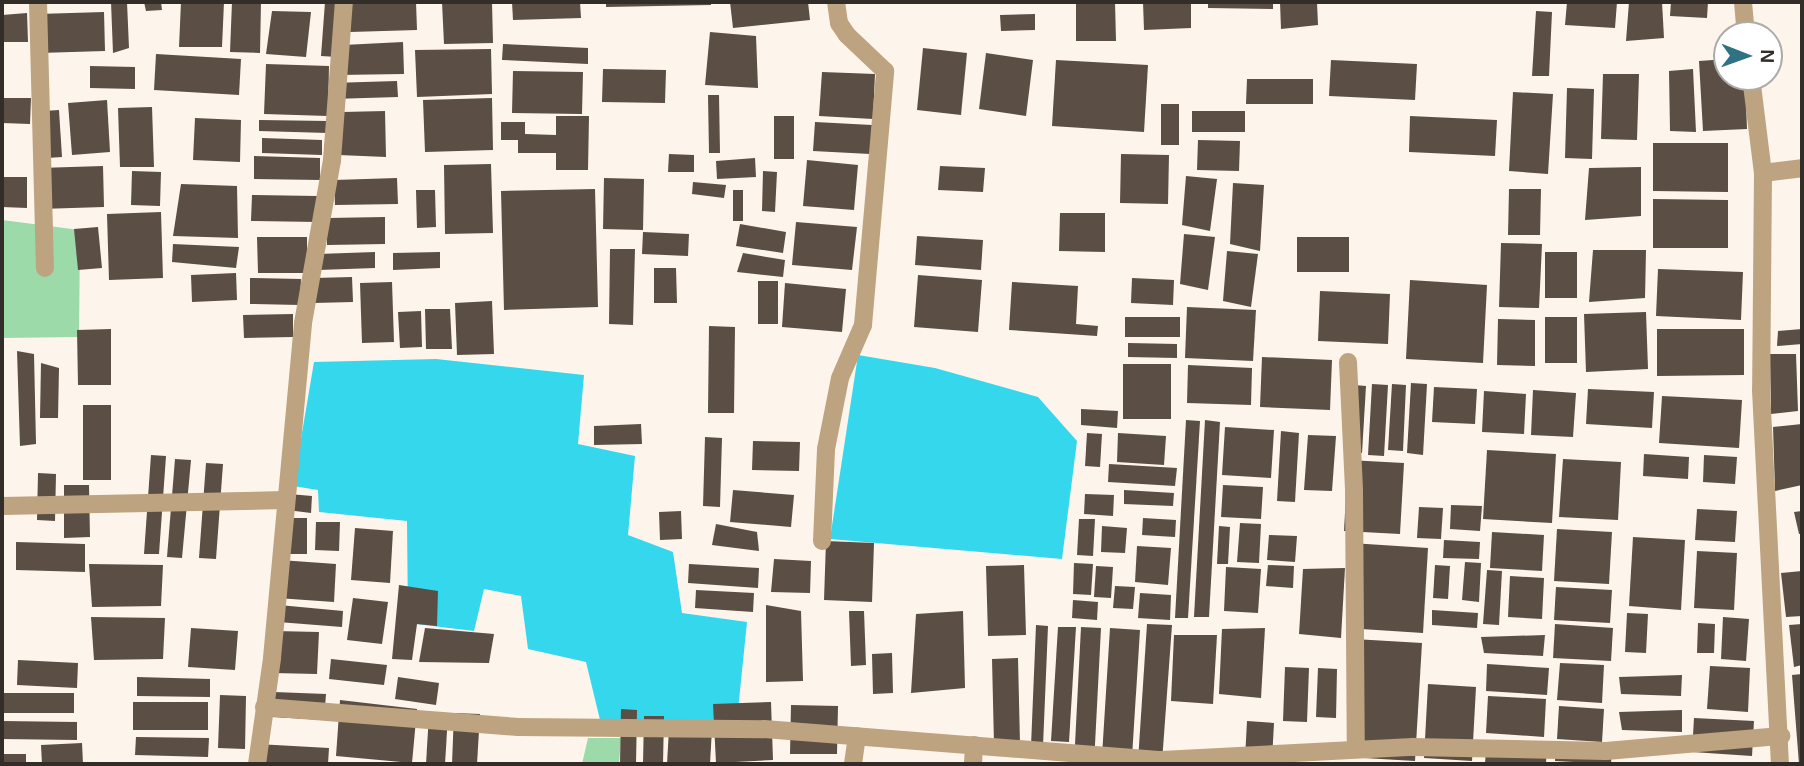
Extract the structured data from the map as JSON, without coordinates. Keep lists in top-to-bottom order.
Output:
{
  "north": "right"
}
